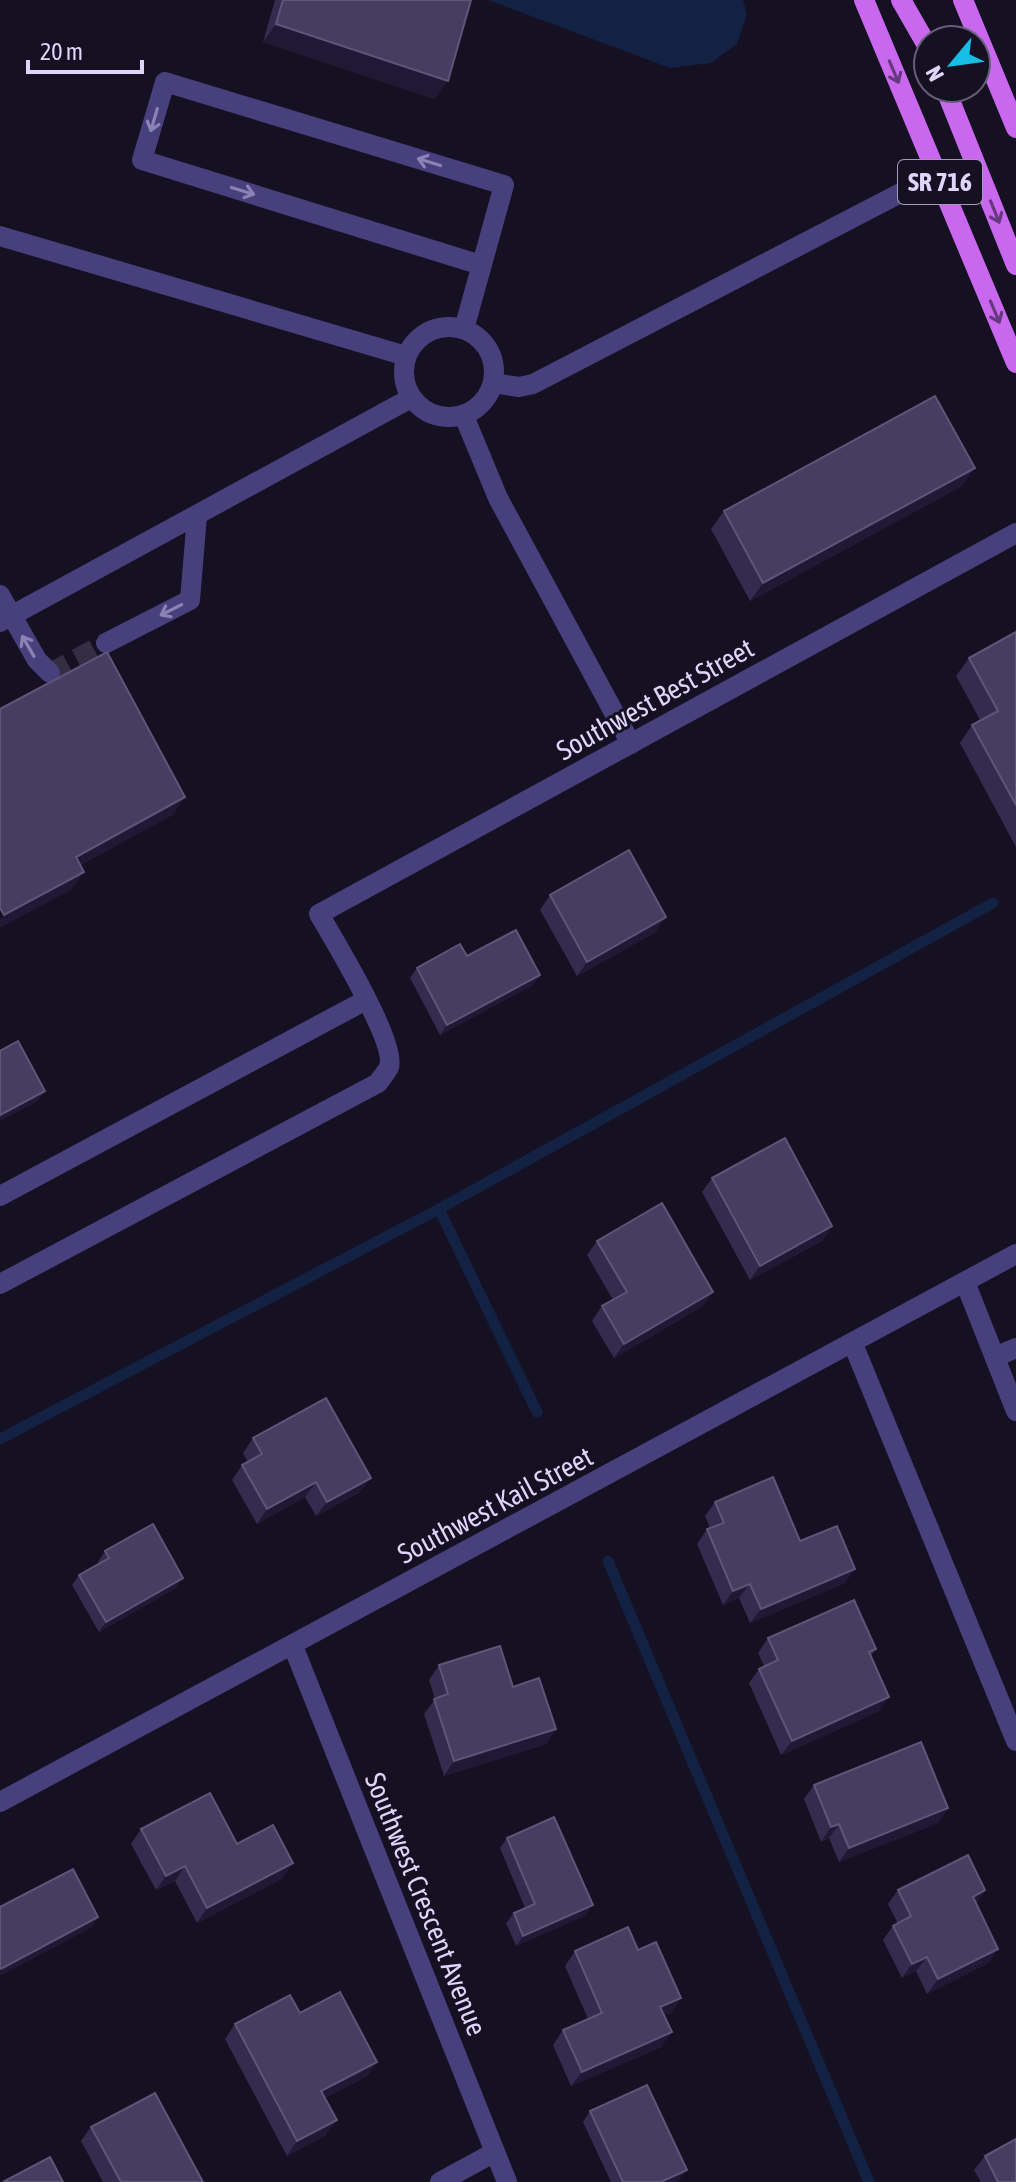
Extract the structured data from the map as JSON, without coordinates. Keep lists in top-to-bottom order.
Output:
{
  "streets": {
    "main road": ["SR 716"],
    "street": ["Southwest Best Street", "Southwest Kail Street", "Southwest Crescent Avenue"]
  },
  "crossings": [
    ["Southwest Kail Street", "Southwest Crescent Avenue"]
  ],
  "scale_bar": "20 m",
  "north": "bottom left"
}
